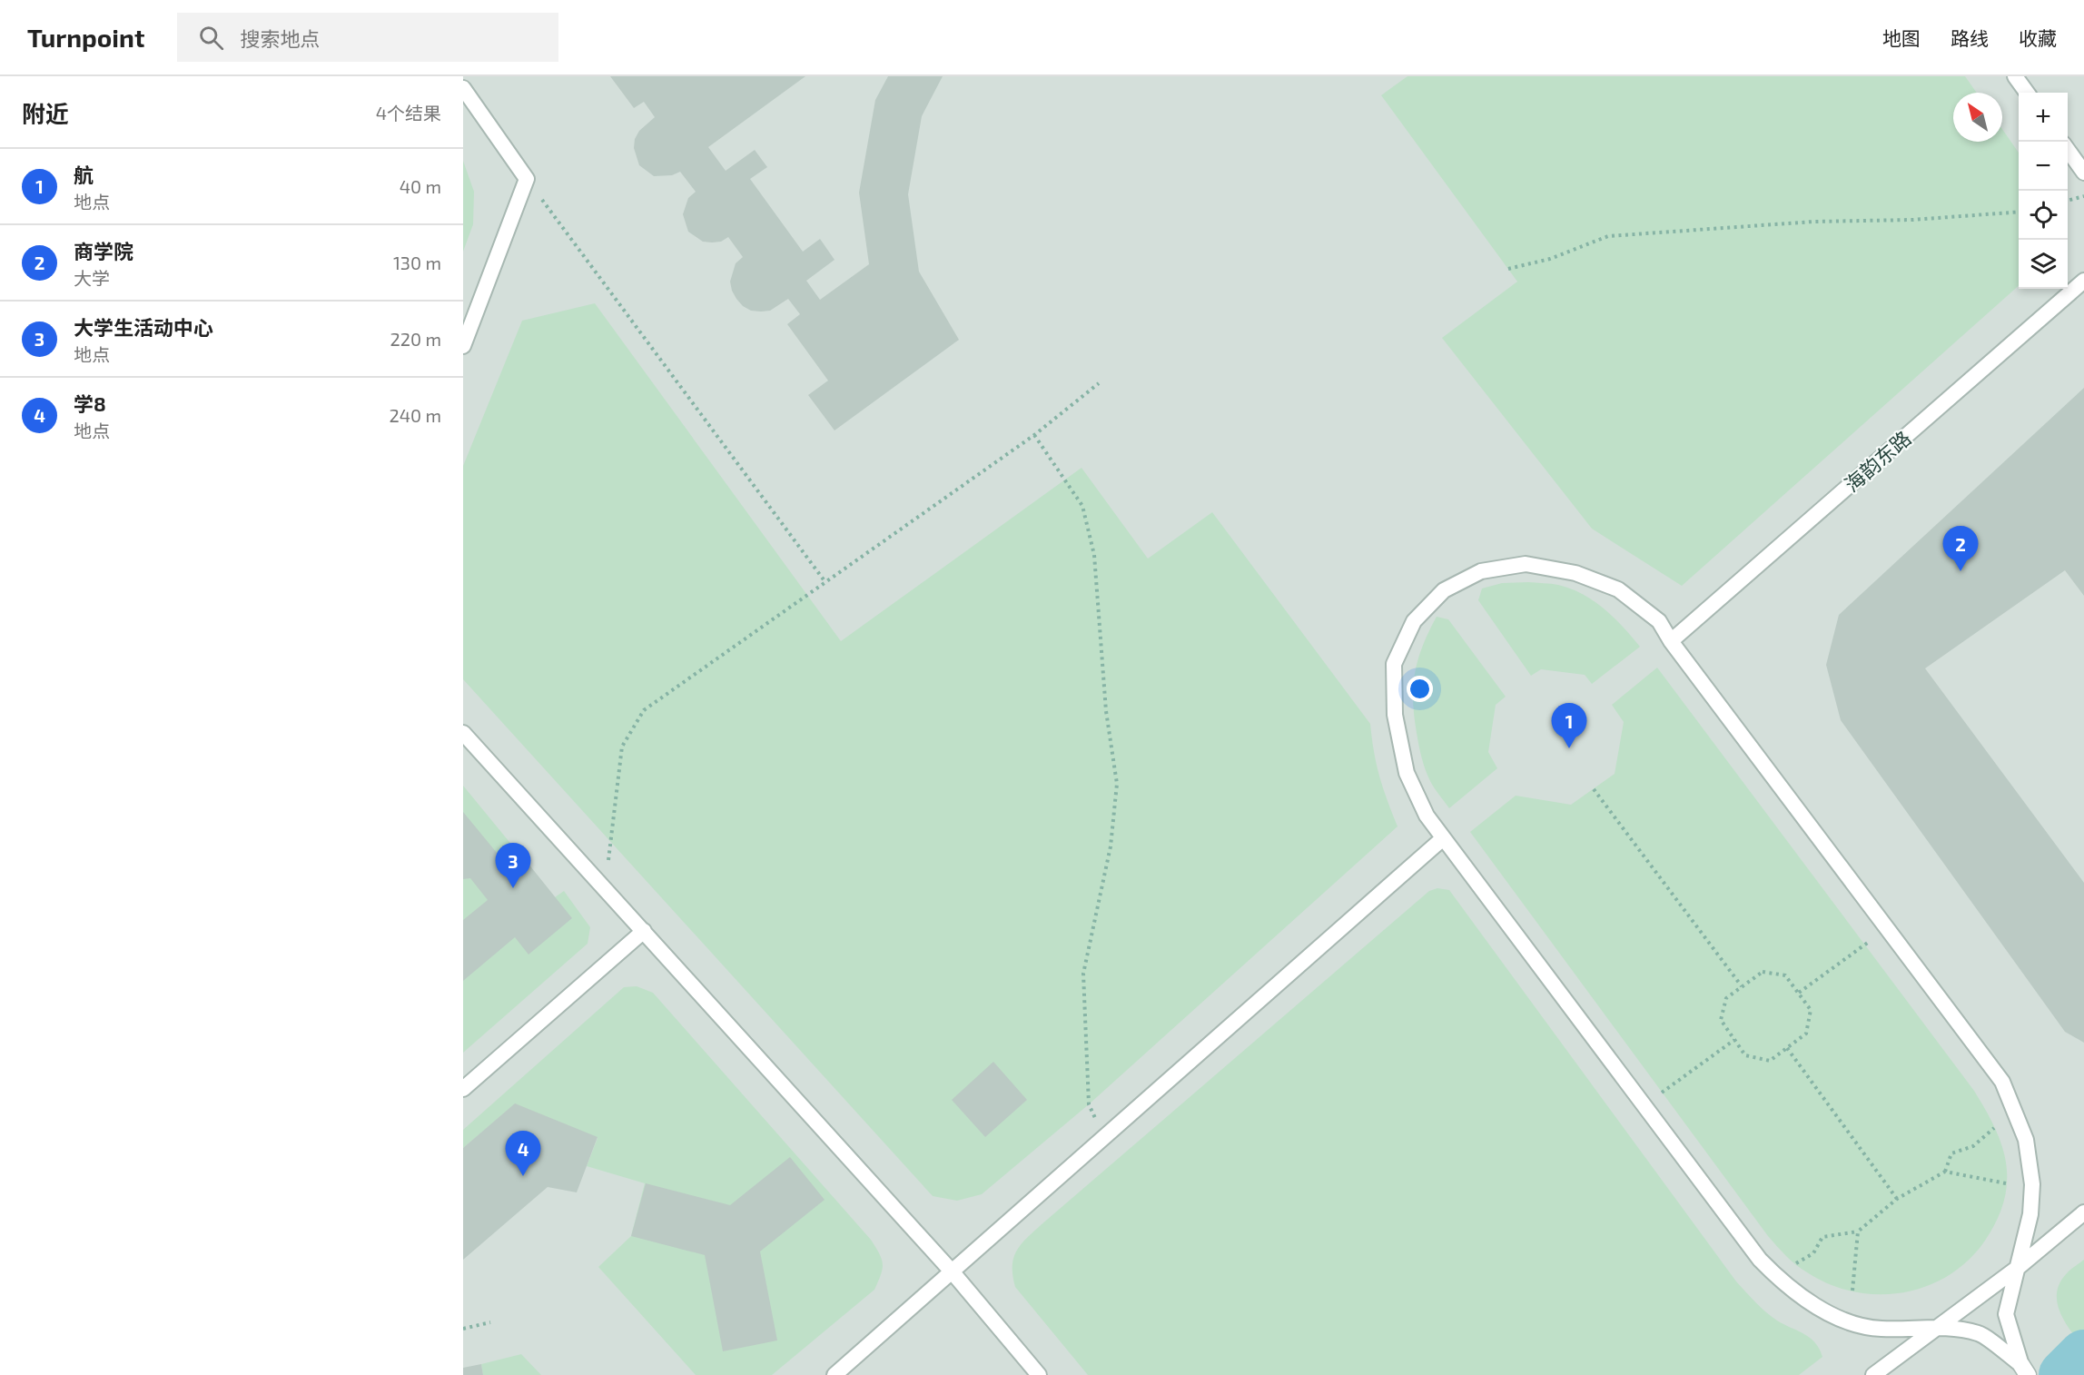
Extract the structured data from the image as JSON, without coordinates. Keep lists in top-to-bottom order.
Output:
{
  "streets": {
    "lane": ["海韵东路"]
  },
  "north": "top left",
  "page": {
    "header": "Turnpoint",
    "search": "搜索地点",
    "nav": ["地图", "路线", "收藏"],
    "heading": ["附近", "4个结果"],
    "map_buttons": ["+", "−"],
    "list": [
      {
        "mark": "1",
        "name": "航",
        "note": "地点",
        "value": "40 m"
      },
      {
        "mark": "2",
        "name": "商学院",
        "note": "大学",
        "value": "130 m"
      },
      {
        "mark": "3",
        "name": "大学生活动中心",
        "note": "地点",
        "value": "220 m"
      },
      {
        "mark": "4",
        "name": "学8",
        "note": "地点",
        "value": "240 m"
      }
    ],
    "pins": [
      "2",
      "1",
      "3",
      "4"
    ]
  }
}
